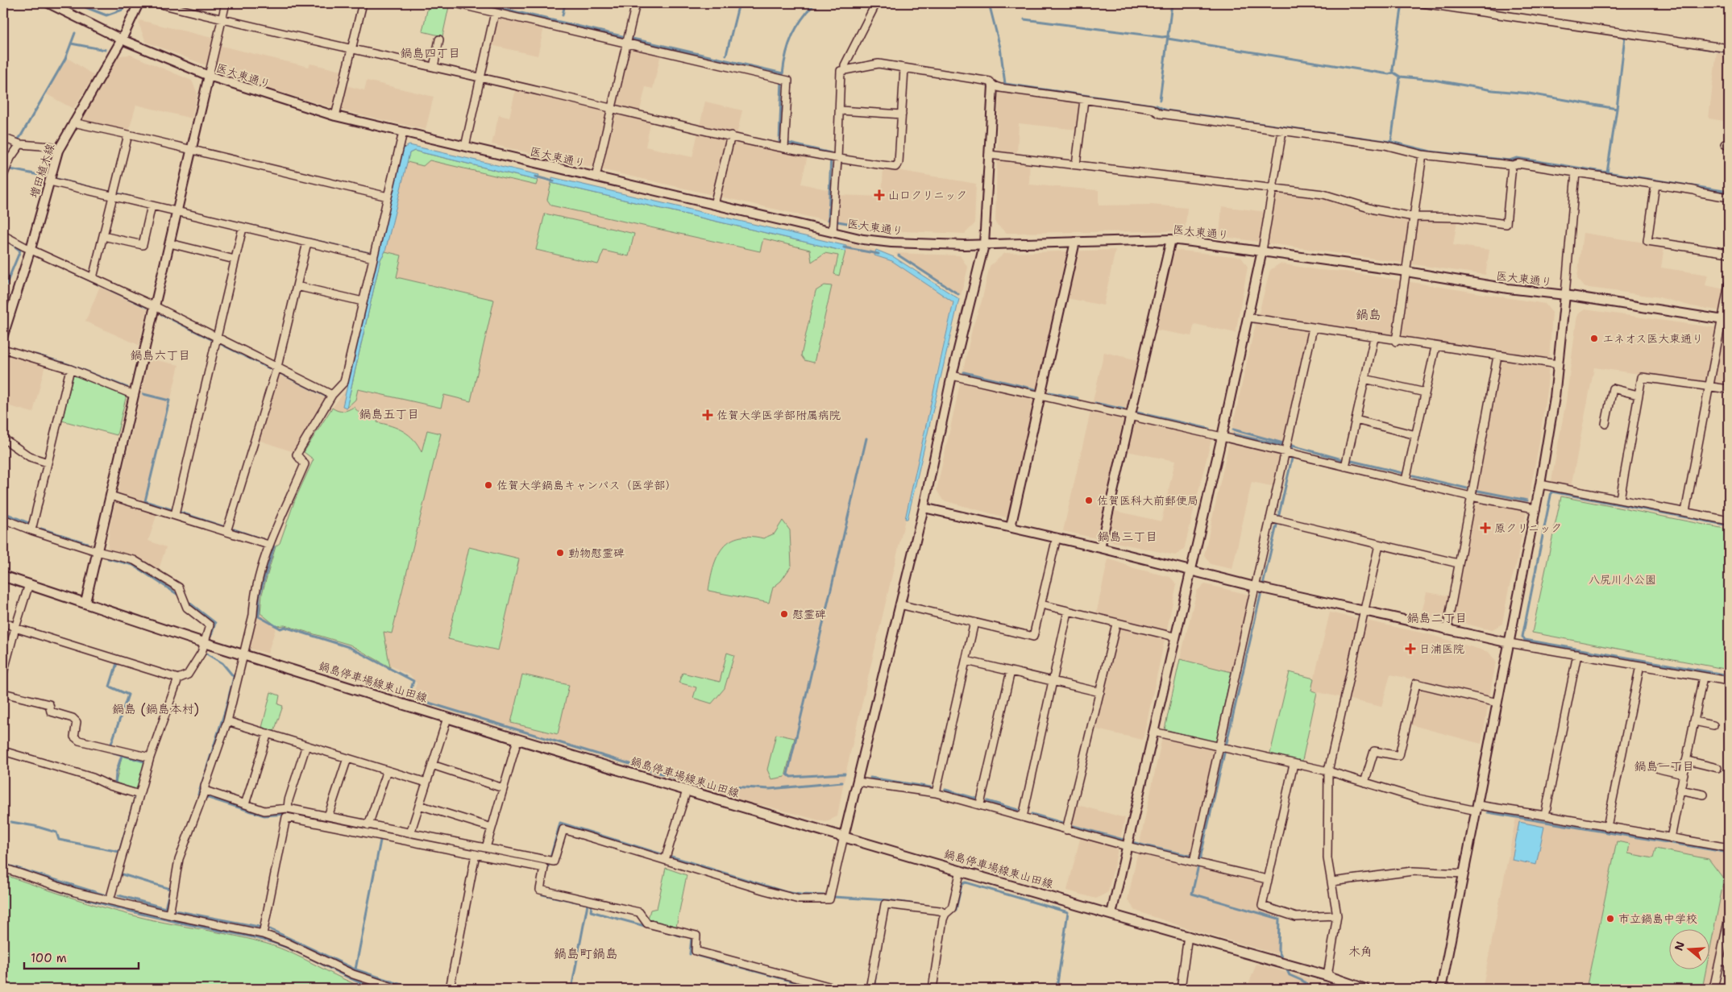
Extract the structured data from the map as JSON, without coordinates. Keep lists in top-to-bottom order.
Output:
{
  "streets": {
    "main road": ["鍋島停車場線東山田線"],
    "street": ["医大東通り", "増田植木線"]
  },
  "crossings": [
    ["医大東通り", "増田植木線"]
  ],
  "districts": [
    "鍋島四丁目",
    "鍋島",
    "鍋島六丁目",
    "鍋島五丁目",
    "鍋島三丁目",
    "鍋島二丁目",
    "鍋島 (鍋島本村)",
    "鍋島一丁目",
    "木角",
    "鍋島町鍋島"
  ],
  "parks": ["八尻川小公園"],
  "places": {
    "health": [
      "山口クリニック",
      "佐賀大学医学部附属病院",
      "原クリニック",
      "日浦医院"
    ],
    "other": [
      "エネオス医大東通り",
      "佐賀大学鍋島キャンパス（医学部）",
      "佐賀医科大前郵便局",
      "動物慰霊碑",
      "慰霊碑",
      "市立鍋島中学校"
    ]
  },
  "scale_bar": "100 m",
  "north": "left"
}
